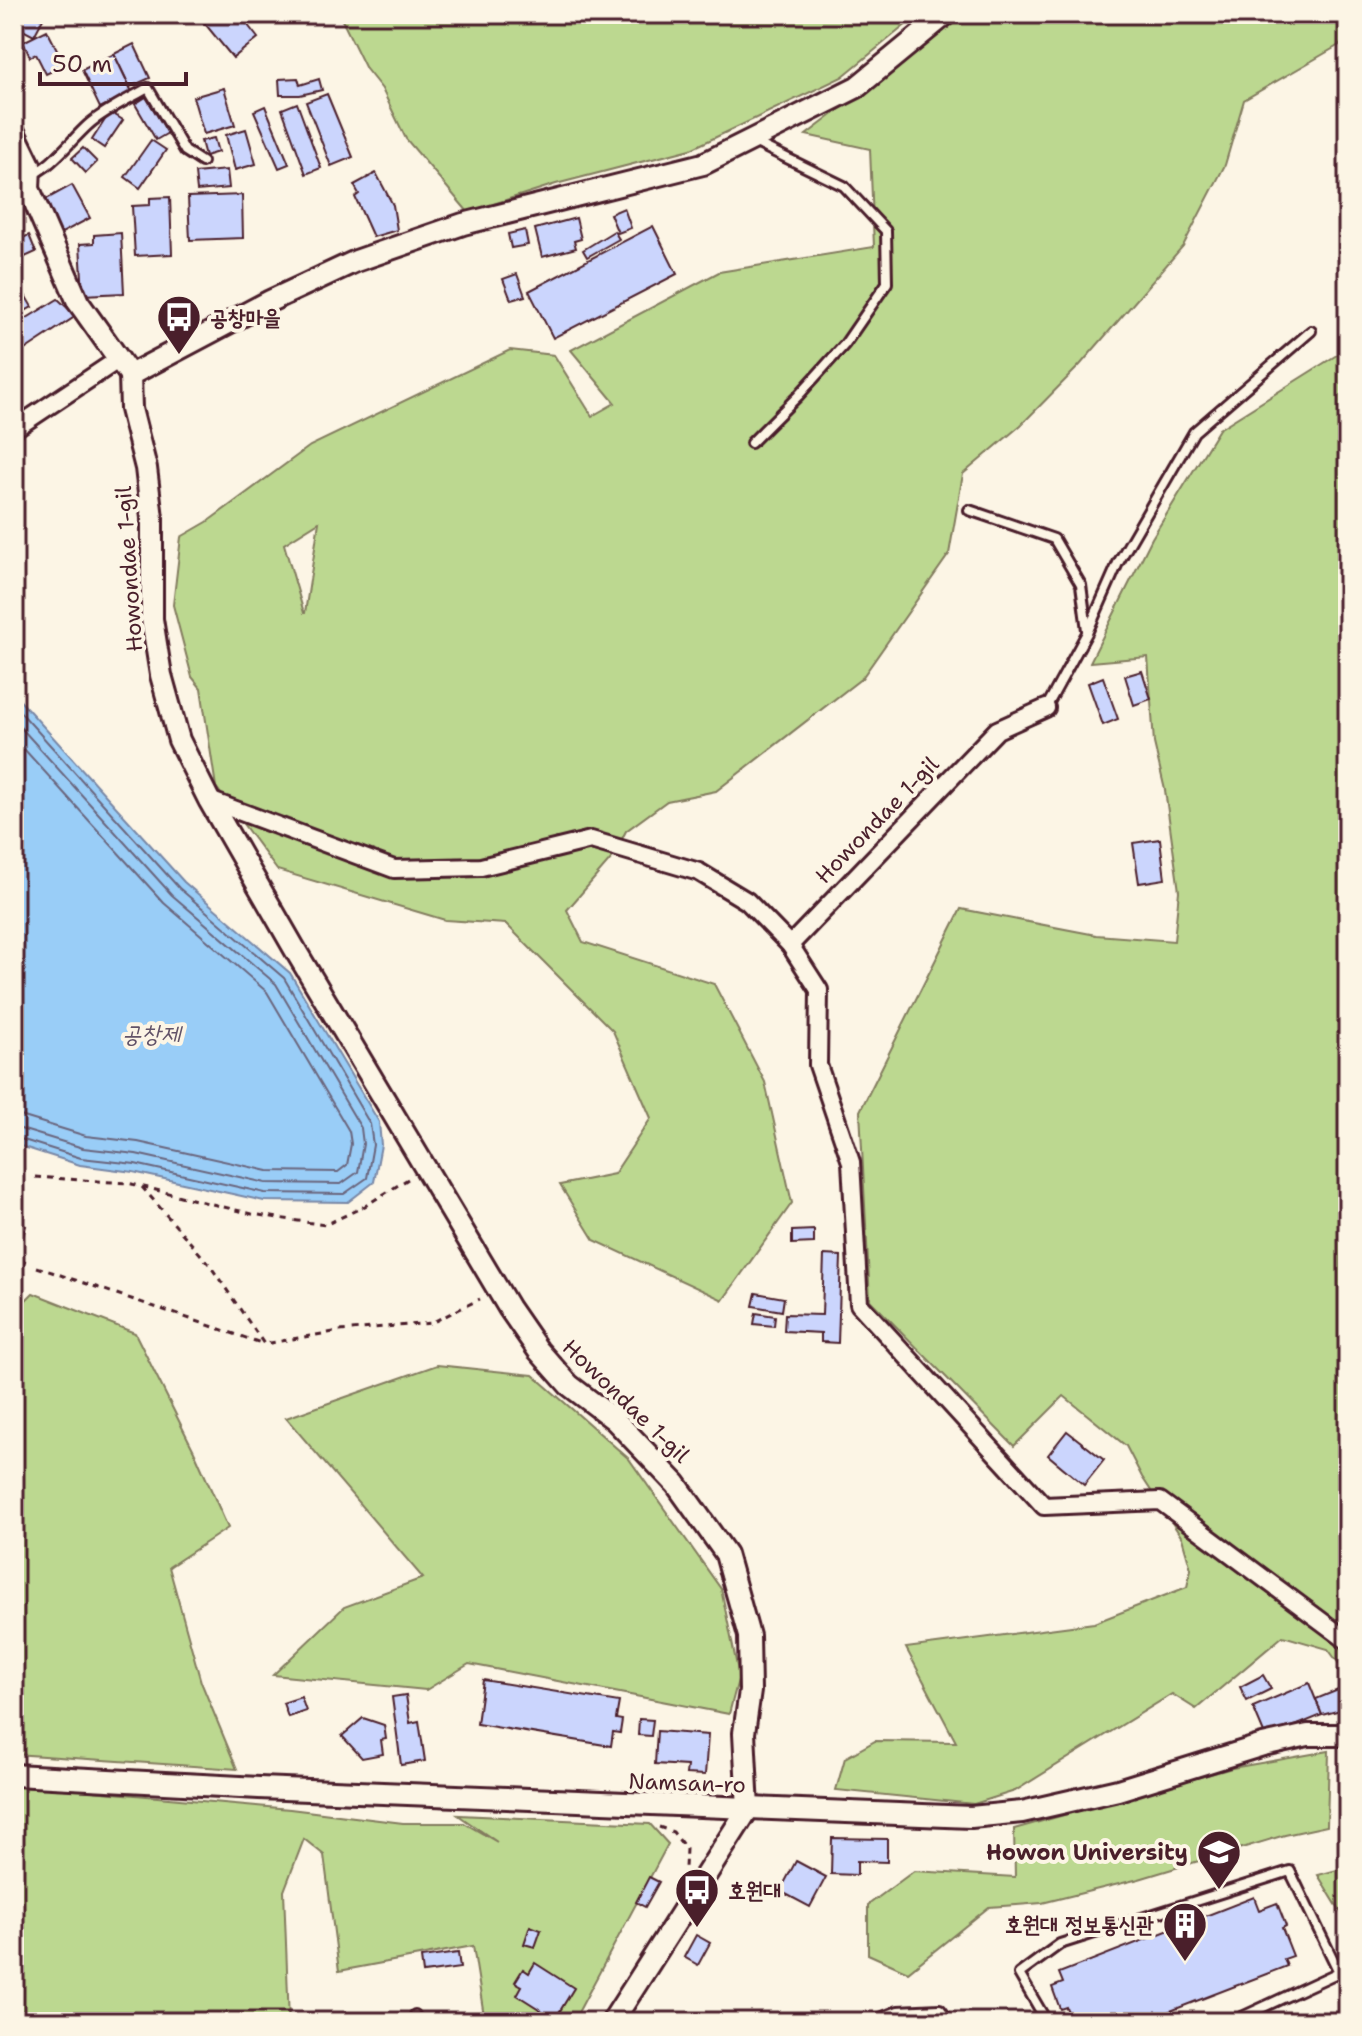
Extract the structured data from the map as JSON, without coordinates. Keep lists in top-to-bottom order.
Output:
{
  "streets": {
    "street": ["Howondae 1-gil", "Namsan-ro"]
  },
  "crossings": [
    ["Howondae 1-gil", "Namsan-ro"]
  ],
  "water": ["공창제"],
  "places": {
    "bus stop": ["공창마을", "호원대"],
    "school or university": ["Howon University"],
    "building": ["호원대 정보통신관"]
  },
  "scale_bar": "50 m"
}
